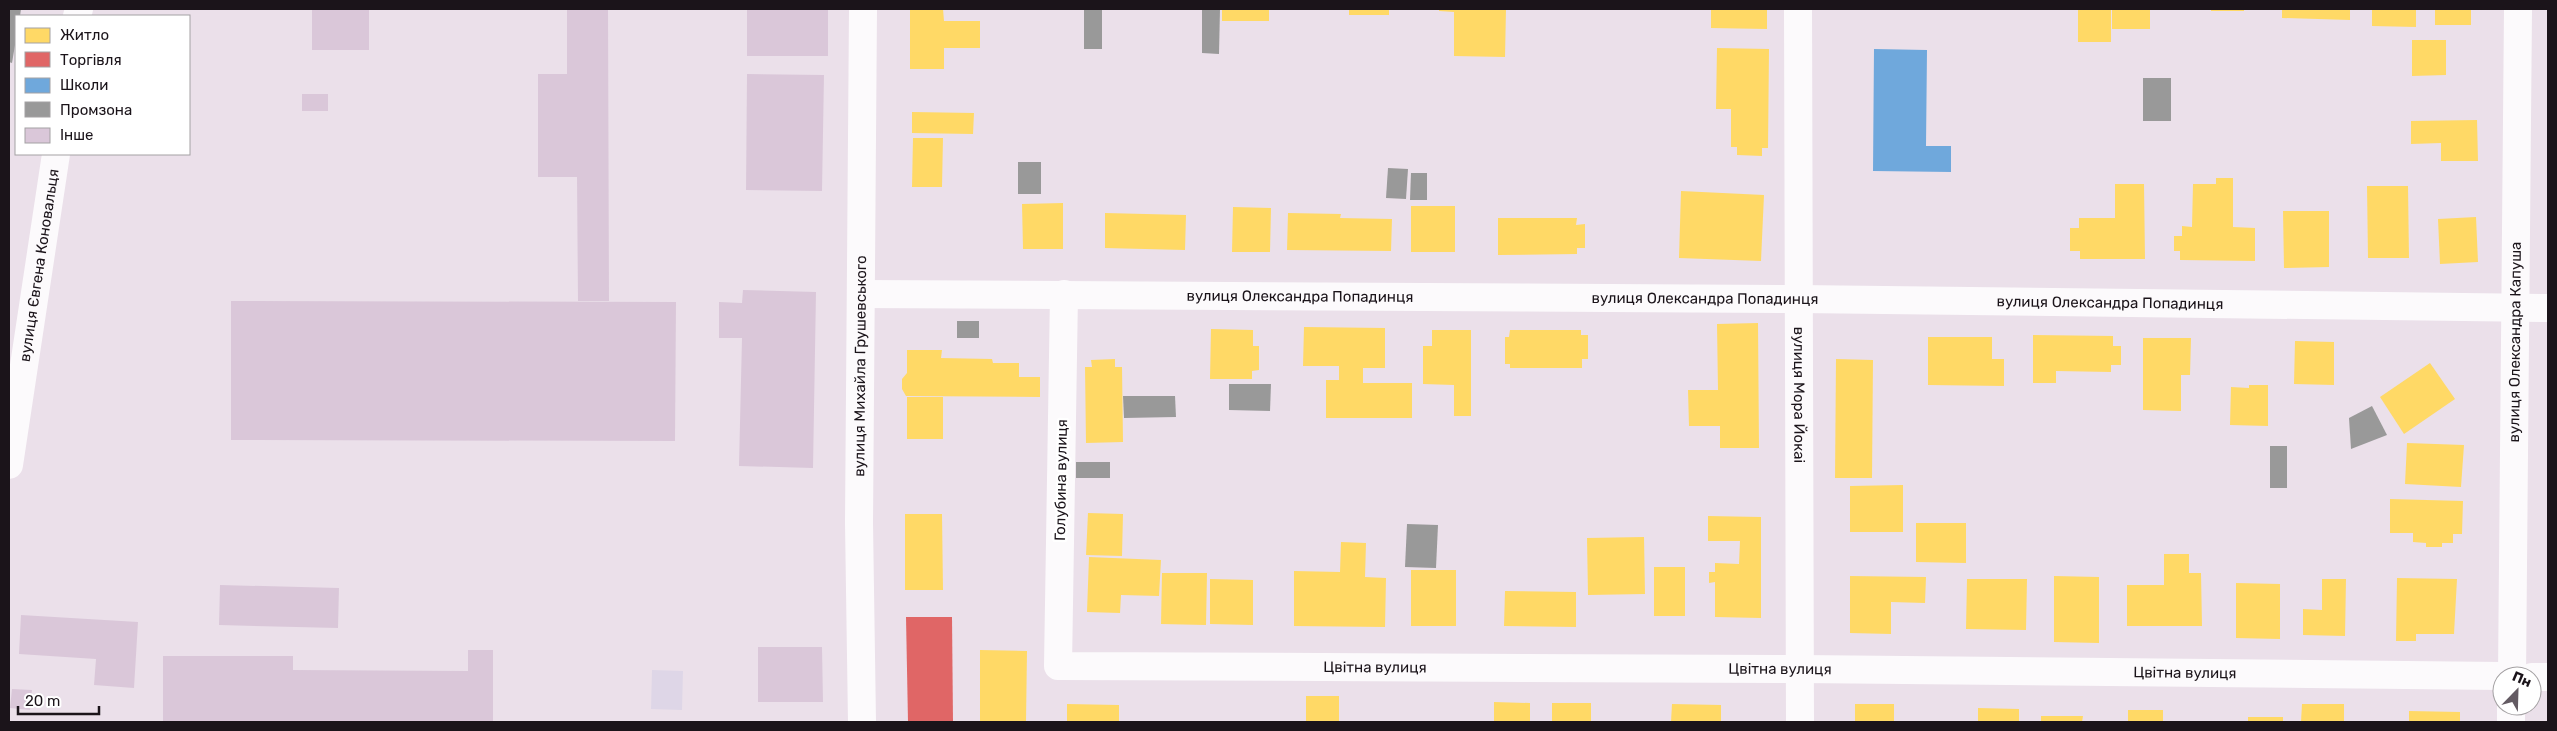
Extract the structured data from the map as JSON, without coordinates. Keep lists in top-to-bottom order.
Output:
{
  "streets": {
    "street": [
      "вулиця Євгена Коновальця",
      "вулиця Олександра Попадинця",
      "вулиця Олександра Капуша",
      "вулиця Михайла Грушевського",
      "вулиця Мора Йокаі",
      "Голубина вулиця",
      "Цвітна вулиця"
    ]
  },
  "crossings": [
    ["вулиця Олександра Попадинця", "вулиця Олександра Капуша"],
    ["вулиця Олександра Попадинця", "вулиця Михайла Грушевського"],
    ["вулиця Олександра Попадинця", "вулиця Мора Йокаі"],
    ["вулиця Олександра Попадинця", "Голубина вулиця"],
    ["вулиця Мора Йокаі", "Цвітна вулиця"],
    ["Голубина вулиця", "Цвітна вулиця"]
  ],
  "legend": [
    "Житло",
    "Торгівля",
    "Школи",
    "Промзона",
    "Інше"
  ],
  "scale_bar": "20 m",
  "north": "top right"
}
